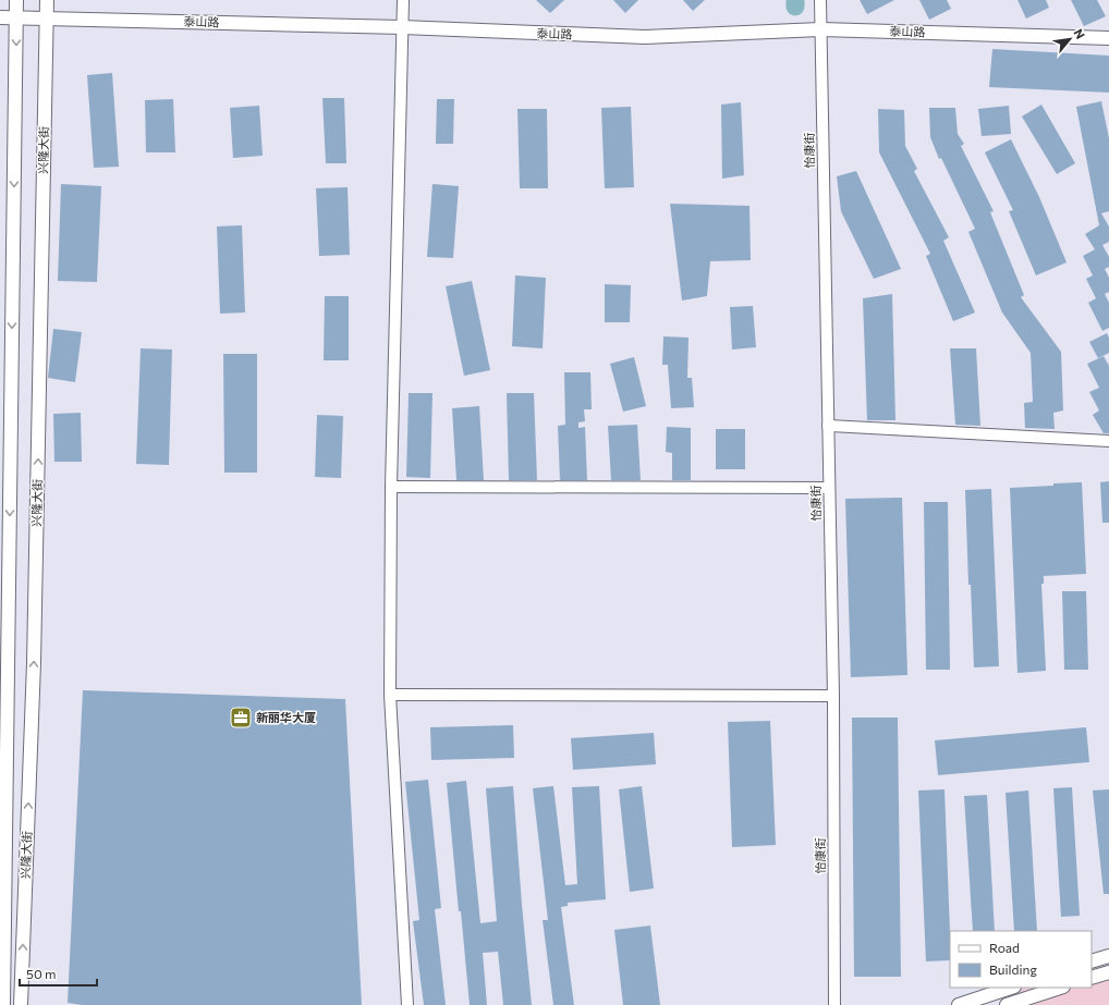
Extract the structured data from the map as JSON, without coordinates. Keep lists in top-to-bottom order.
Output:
{
  "streets": {
    "main road": ["泰山路", "兴隆大街"],
    "street": ["怡康街"]
  },
  "crossings": [
    ["泰山路", "兴隆大街"],
    ["泰山路", "怡康街"]
  ],
  "places": {
    "office": ["新丽华大厦"]
  },
  "legend": ["Road", "Building"],
  "scale_bar": "50 m",
  "north": "top right"
}
